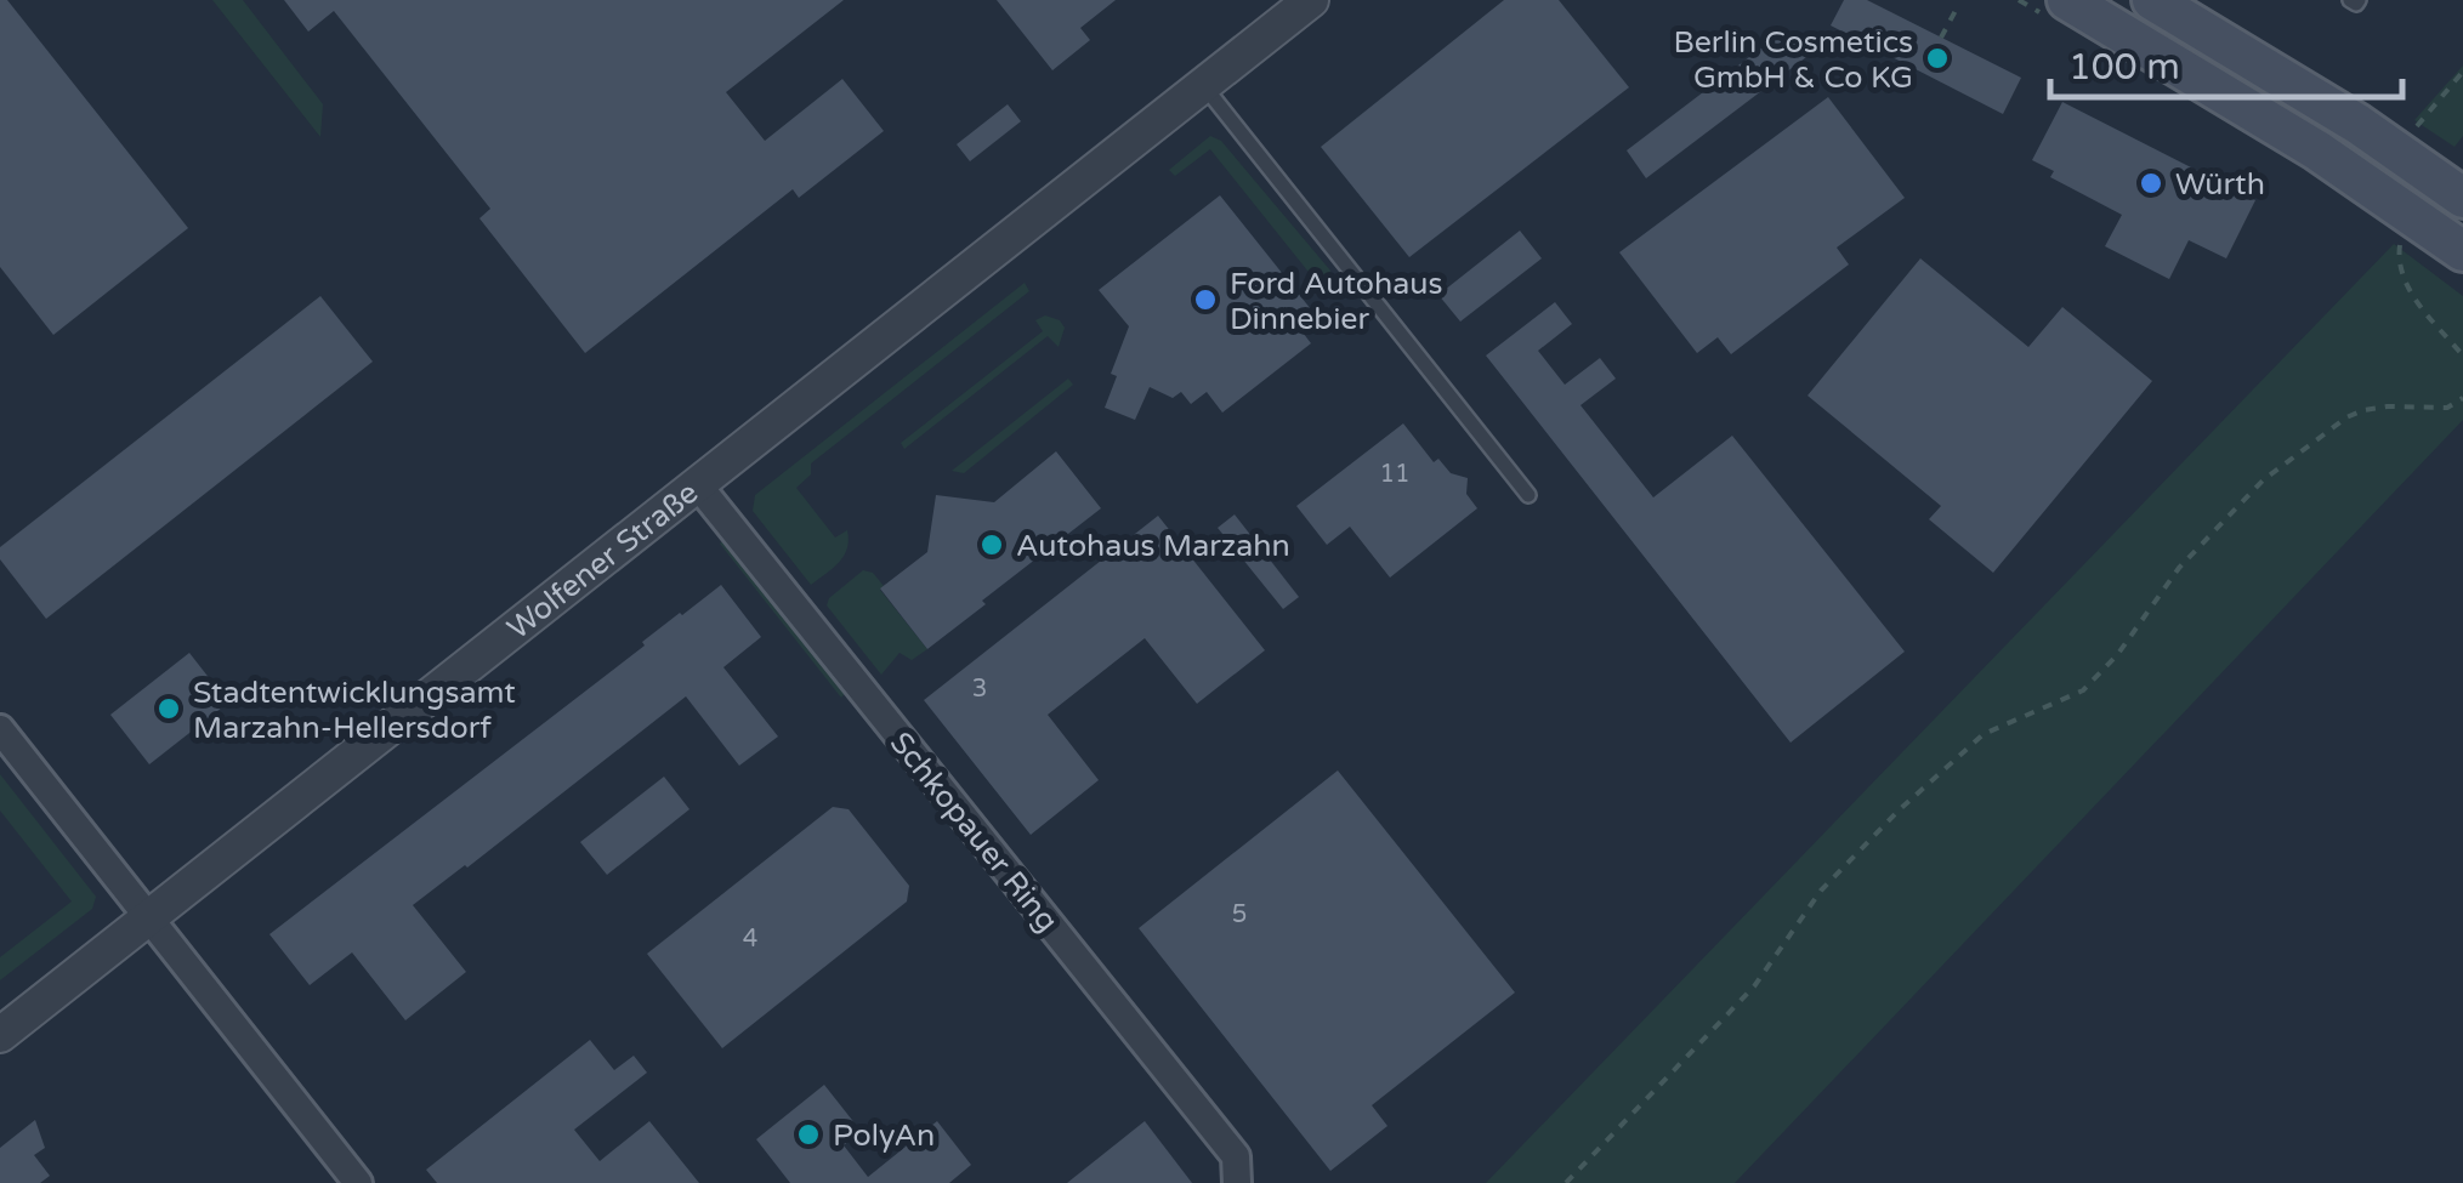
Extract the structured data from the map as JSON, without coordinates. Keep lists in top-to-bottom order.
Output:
{
  "streets": {
    "street": ["Wolfener Straße", "Schkopauer Ring"]
  },
  "crossings": [
    ["Wolfener Straße", "Schkopauer Ring"]
  ],
  "places": [
    "Berlin Cosmetics GmbH & Co KG",
    "Würth",
    "Ford Autohaus Dinnebier",
    "Autohaus Marzahn",
    "Stadtentwicklungsamt Marzahn-Hellersdorf",
    "PolyAn"
  ],
  "house_numbers": [
    "11",
    "3",
    "5",
    "4"
  ],
  "scale_bar": "100 m"
}
